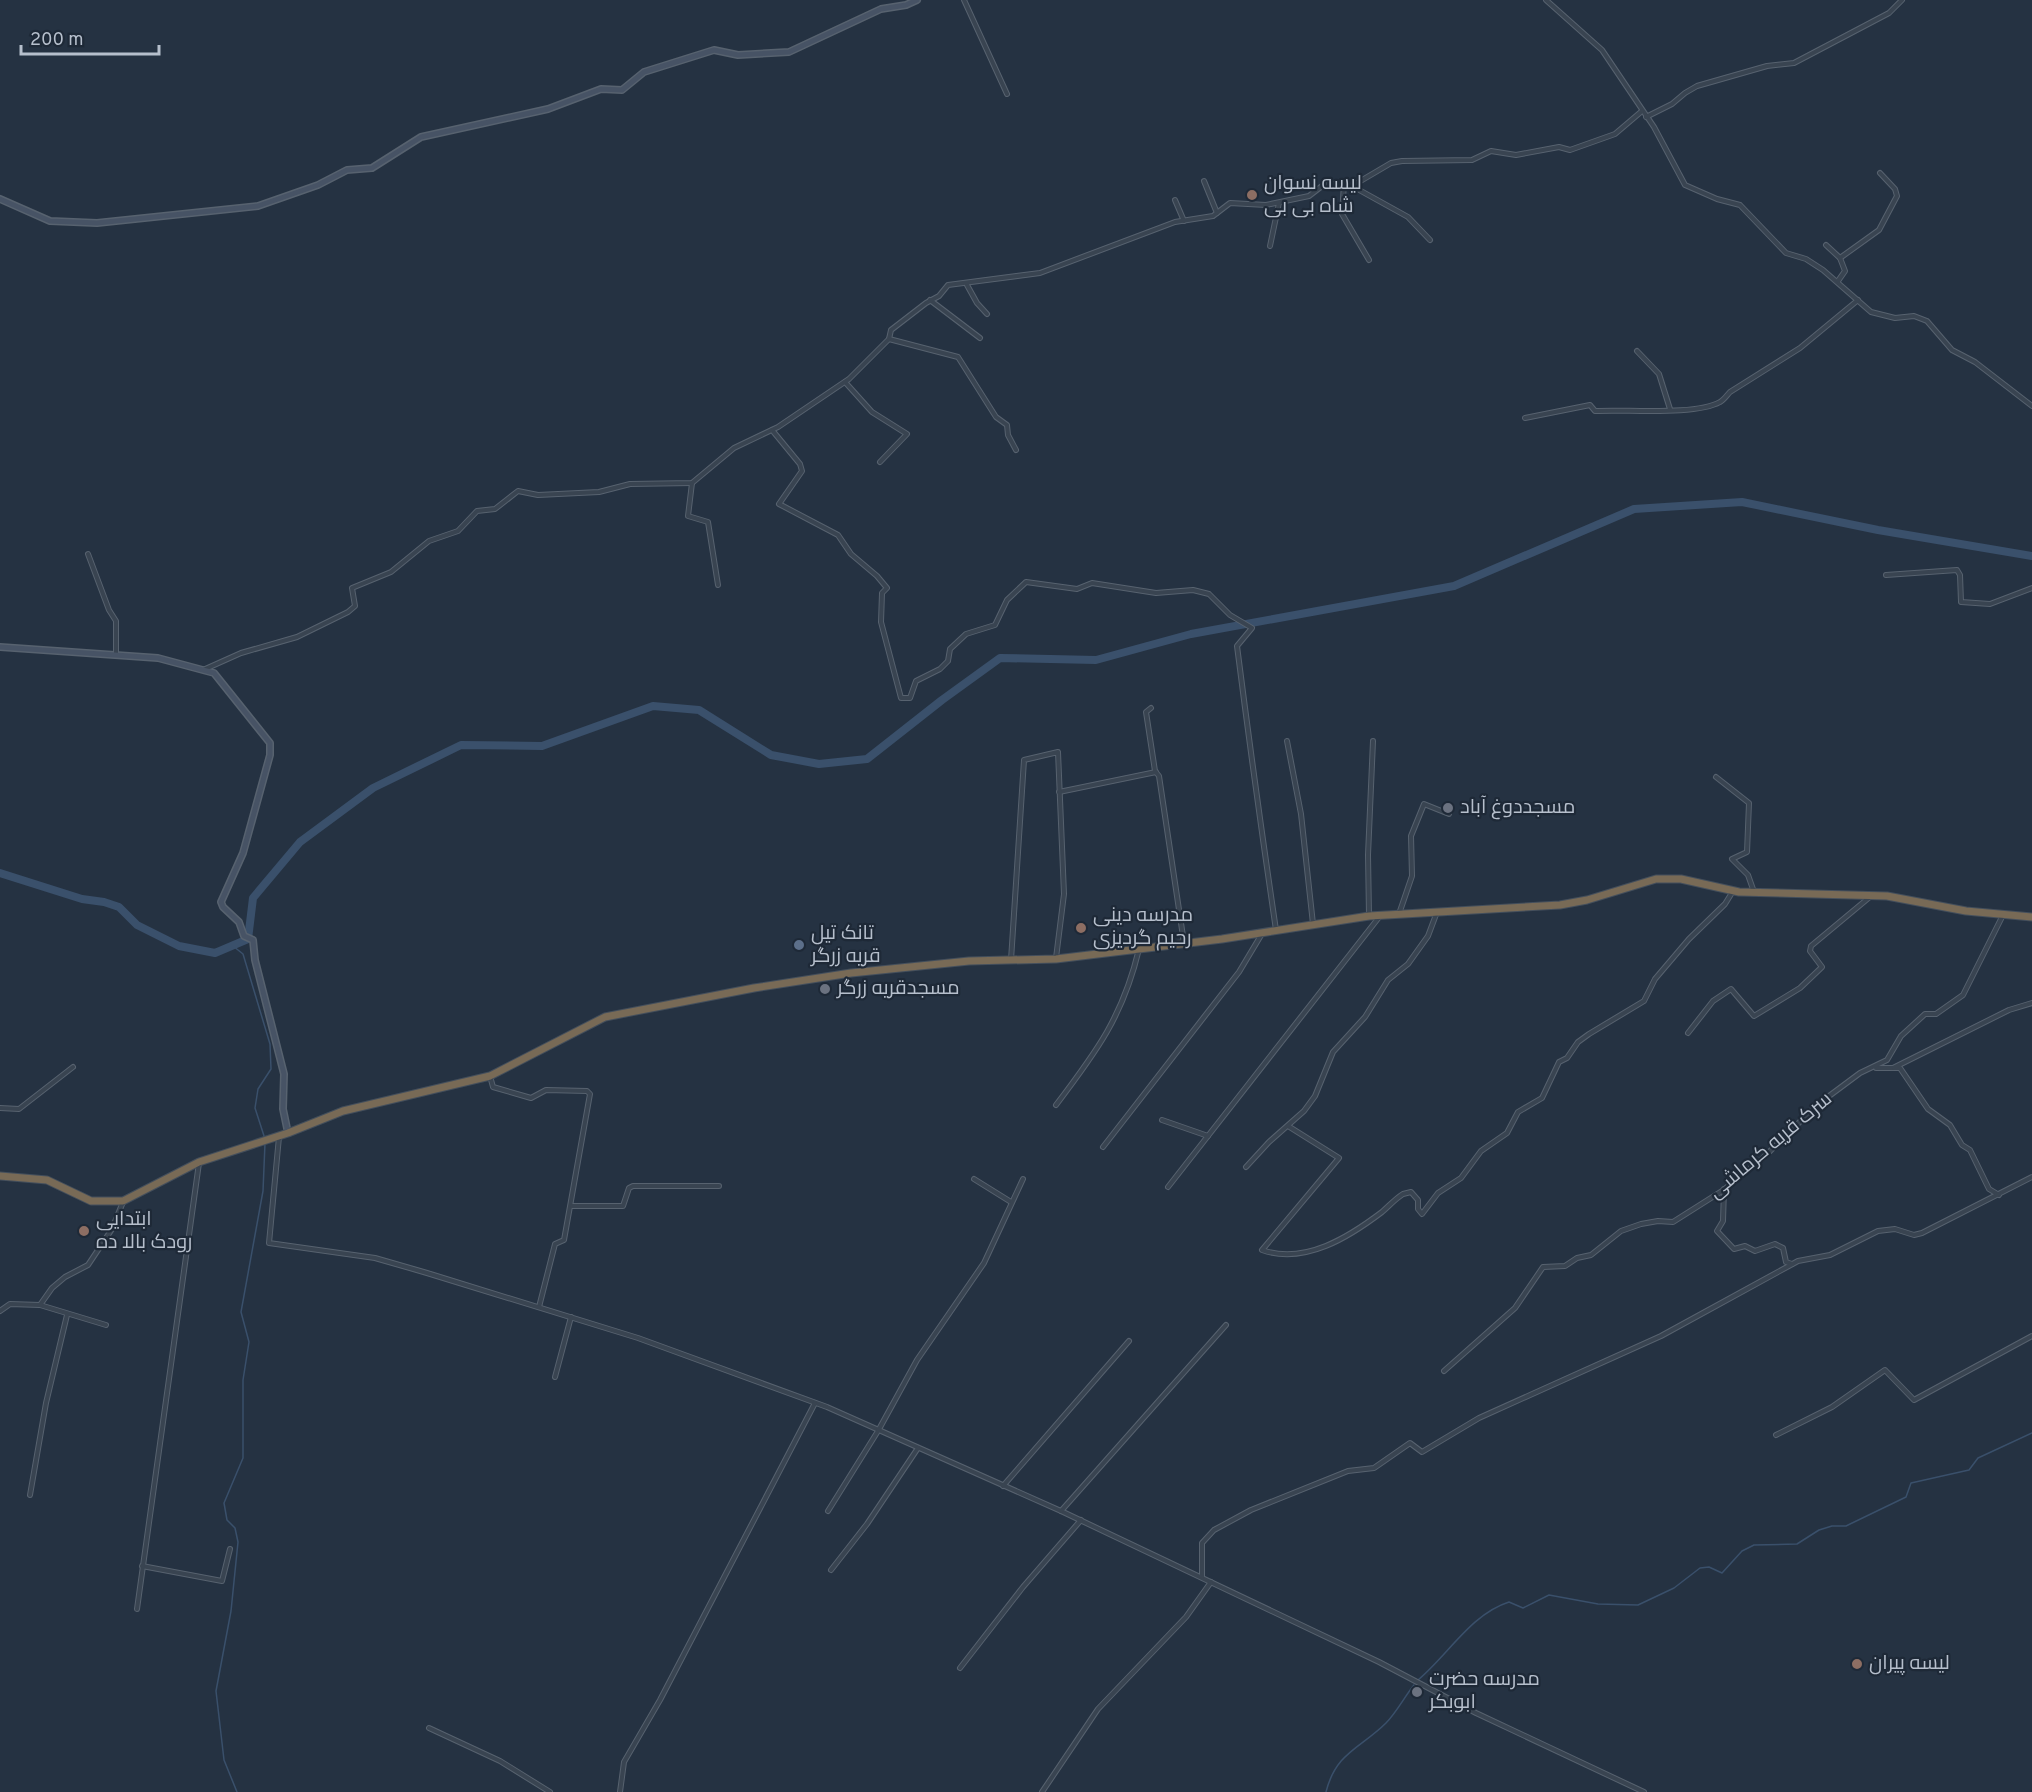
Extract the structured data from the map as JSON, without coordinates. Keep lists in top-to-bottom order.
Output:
{
  "streets": {
    "street": ["سرک قریه کرماشی"]
  },
  "places": [
    "لیسه نسوان شاه بی بی",
    "مسجددوغ آباد",
    "مدرسه دینی رحیم گردیزی",
    "تانک تیل قریه زرگر",
    "مسجدقریه زرگر",
    "ابتدایی رودک بالا ده",
    "لیسه پیران",
    "مدرسه حضرت ابوبکر"
  ],
  "scale_bar": "200 m"
}
